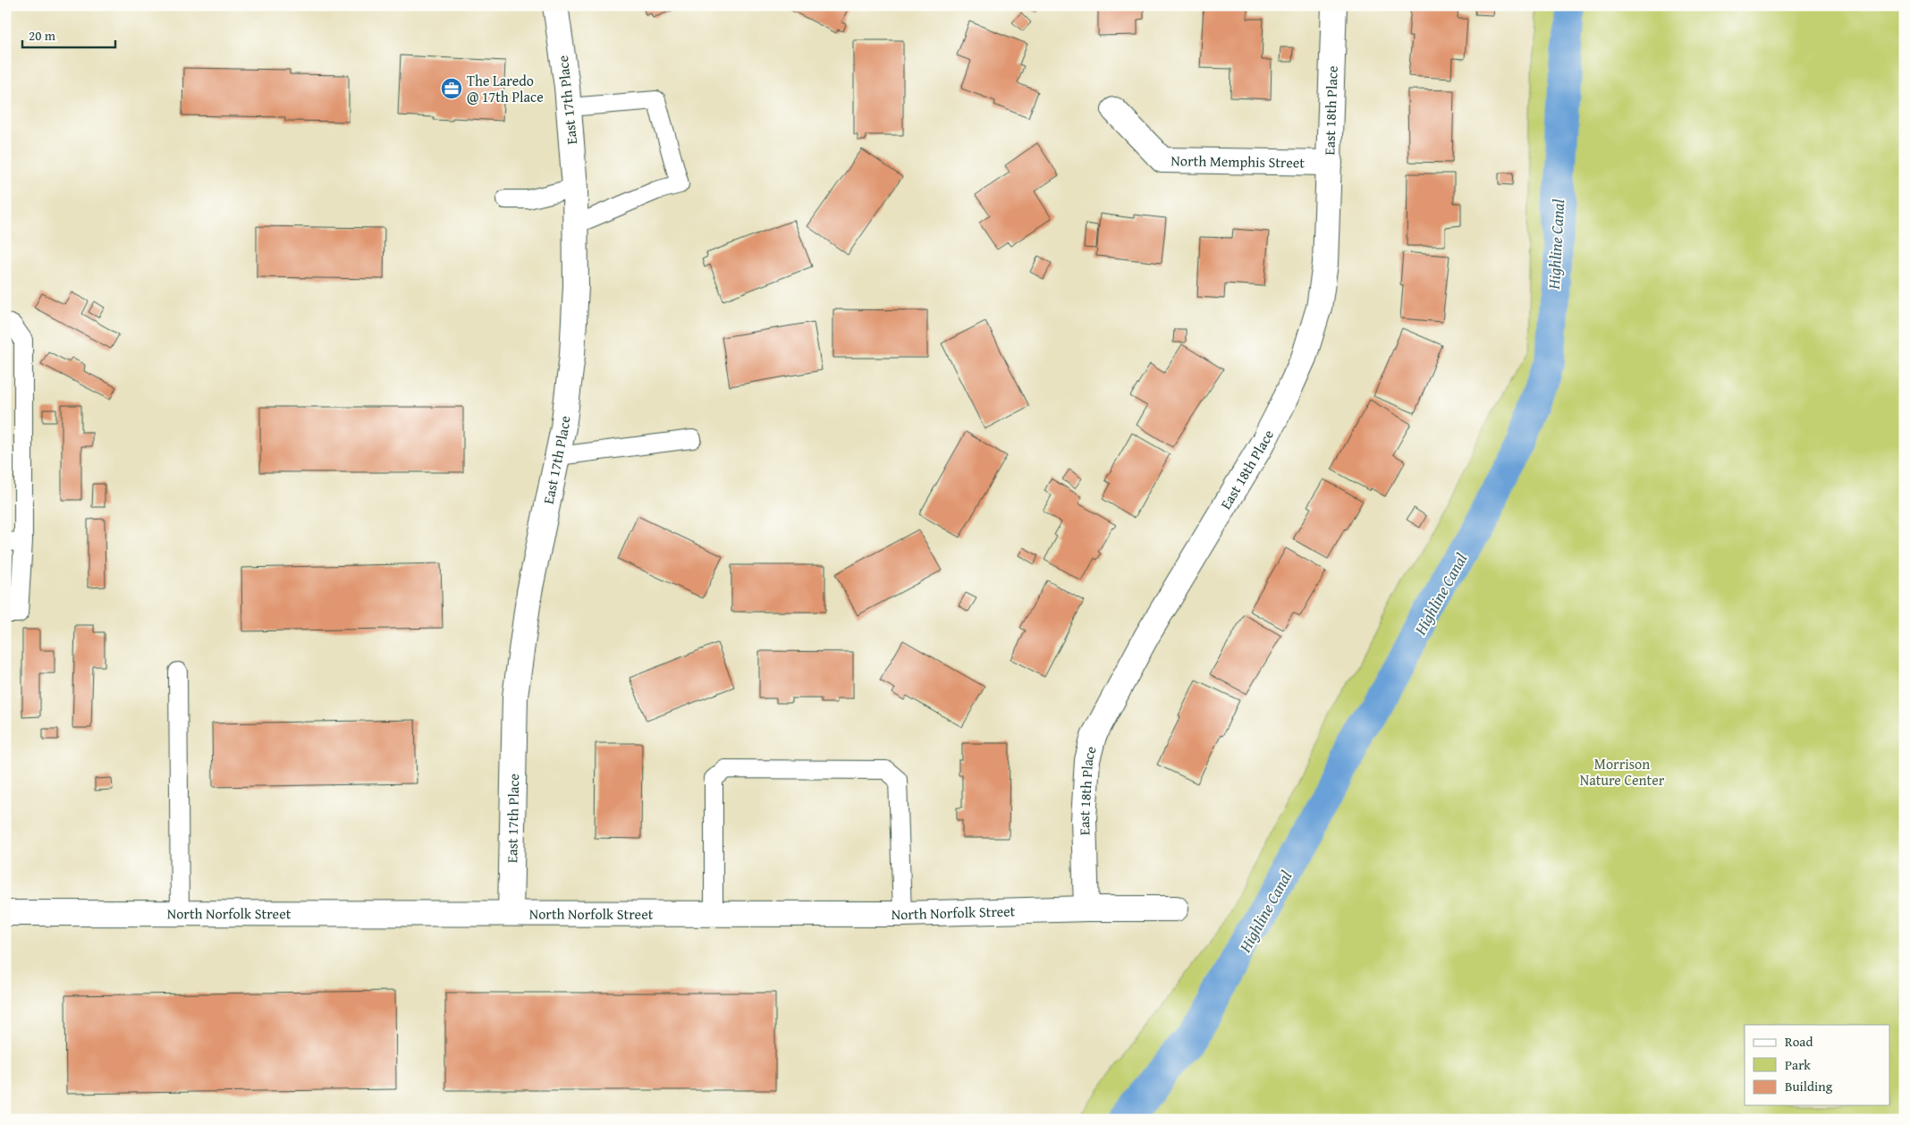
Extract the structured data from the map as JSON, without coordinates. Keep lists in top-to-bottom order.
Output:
{
  "streets": {
    "street": [
      "East 17th Place",
      "East 18th Place",
      "North Memphis Street",
      "North Norfolk Street"
    ]
  },
  "crossings": [
    ["East 17th Place", "North Norfolk Street"],
    ["East 18th Place", "North Memphis Street"],
    ["East 18th Place", "North Norfolk Street"]
  ],
  "water": ["Highline Canal"],
  "parks": ["Morrison Nature Center"],
  "places": {
    "office": ["The Laredo @ 17th Place"]
  },
  "legend": ["Road", "Park", "Building"],
  "scale_bar": "20 m"
}
